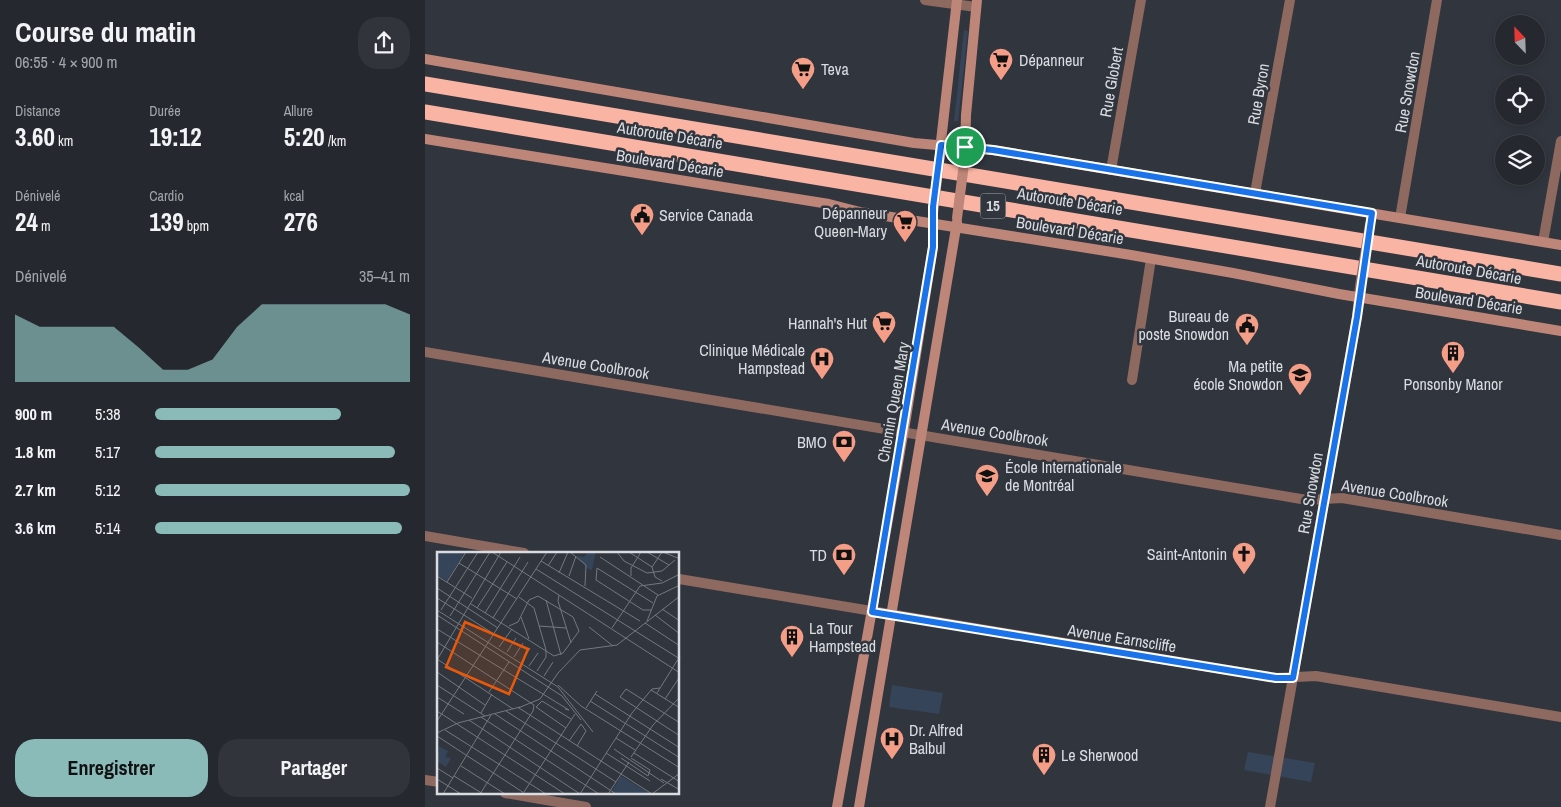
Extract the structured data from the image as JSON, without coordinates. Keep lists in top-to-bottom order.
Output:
{
  "streets": {
    "highway": ["Autoroute Décarie", "15"],
    "main road": ["Boulevard Décarie", "Chemin Queen Mary"],
    "street": [
      "Rue Globert",
      "Rue Snowdon",
      "Rue Byron",
      "Avenue Coolbrook",
      "Avenue Earnscliffe"
    ]
  },
  "crossings": [
    ["Rue Snowdon", "Boulevard Décarie"],
    ["Rue Snowdon", "Avenue Coolbrook"],
    ["Rue Snowdon", "Avenue Earnscliffe"],
    ["Boulevard Décarie", "Chemin Queen Mary"],
    ["Avenue Coolbrook", "Chemin Queen Mary"],
    ["Chemin Queen Mary", "Avenue Earnscliffe"]
  ],
  "places": {
    "supermarket": [
      "Dépanneur",
      "Teva",
      "Dépanneur Queen-Mary",
      "Hannah's Hut"
    ],
    "public building": ["Service Canada", "Bureau de poste Snowdon"],
    "building": ["Ponsonby Manor", "La Tour Hampstead", "Le Sherwood"],
    "hospital": ["Clinique Médicale Hampstead", "Dr. Alfred Balbul"],
    "school or university": ["Ma petite école Snowdon", "École Internationale de Montréal"],
    "bank": ["BMO", "TD"],
    "church": ["Saint-Antonin"]
  },
  "north": "top left",
  "page": {
    "heading": ["Course du matin", "06:55 · 4 × 900 m"],
    "stats": [
      ["Distance", "3.60 km"],
      ["Durée", "19:12"],
      ["Allure", "5:20 /km"],
      ["Dénivelé", "24 m"],
      ["Cardio", "139 bpm"],
      ["kcal", "276"]
    ],
    "chart": ["Dénivelé", "35–41 m"],
    "list": [
      {
        "name": "900 m",
        "note": "5:38"
      },
      {
        "name": "1.8 km",
        "note": "5:17"
      },
      {
        "name": "2.7 km",
        "note": "5:12"
      },
      {
        "name": "3.6 km",
        "note": "5:14"
      }
    ],
    "buttons": ["Enregistrer", "Partager"]
  }
}
